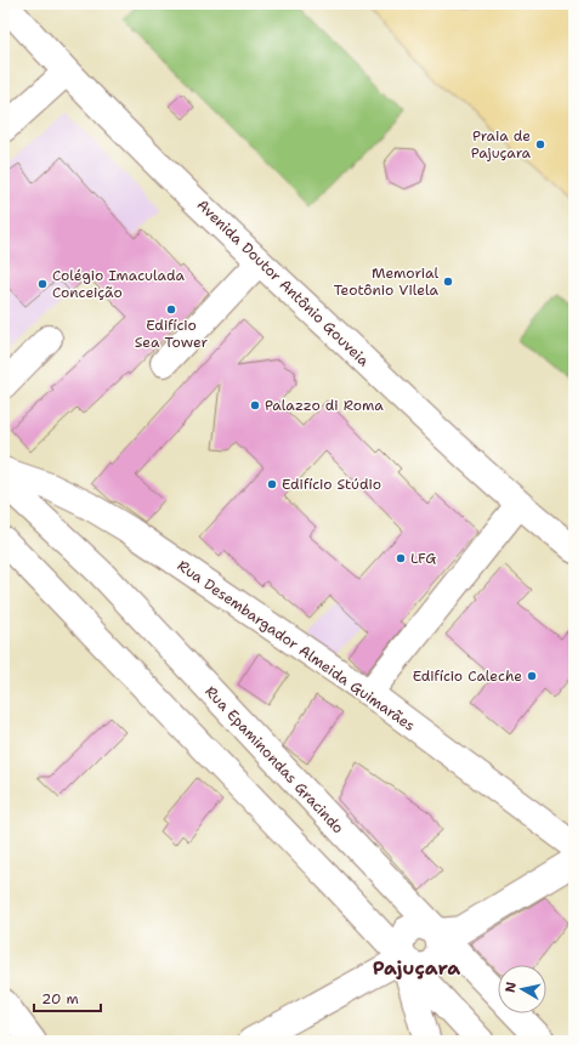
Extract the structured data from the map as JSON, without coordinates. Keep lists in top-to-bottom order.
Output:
{
  "streets": {
    "street": ["Avenida Doutor Antônio Gouveia", "Rua Desembargador Almeida Guimarães", "Rua Epaminondas Gracindo"]
  },
  "districts": ["Pajuçara"],
  "places": [
    "Praia de Pajuçara",
    "Memorial Teotônio Vilela",
    "Colégio Imaculada Conceição",
    "Edifício Sea Tower",
    "Palazzo di Roma",
    "Edifício Stúdio",
    "LFG",
    "Edifício Caleche"
  ],
  "scale_bar": "20 m",
  "north": "left"
}
